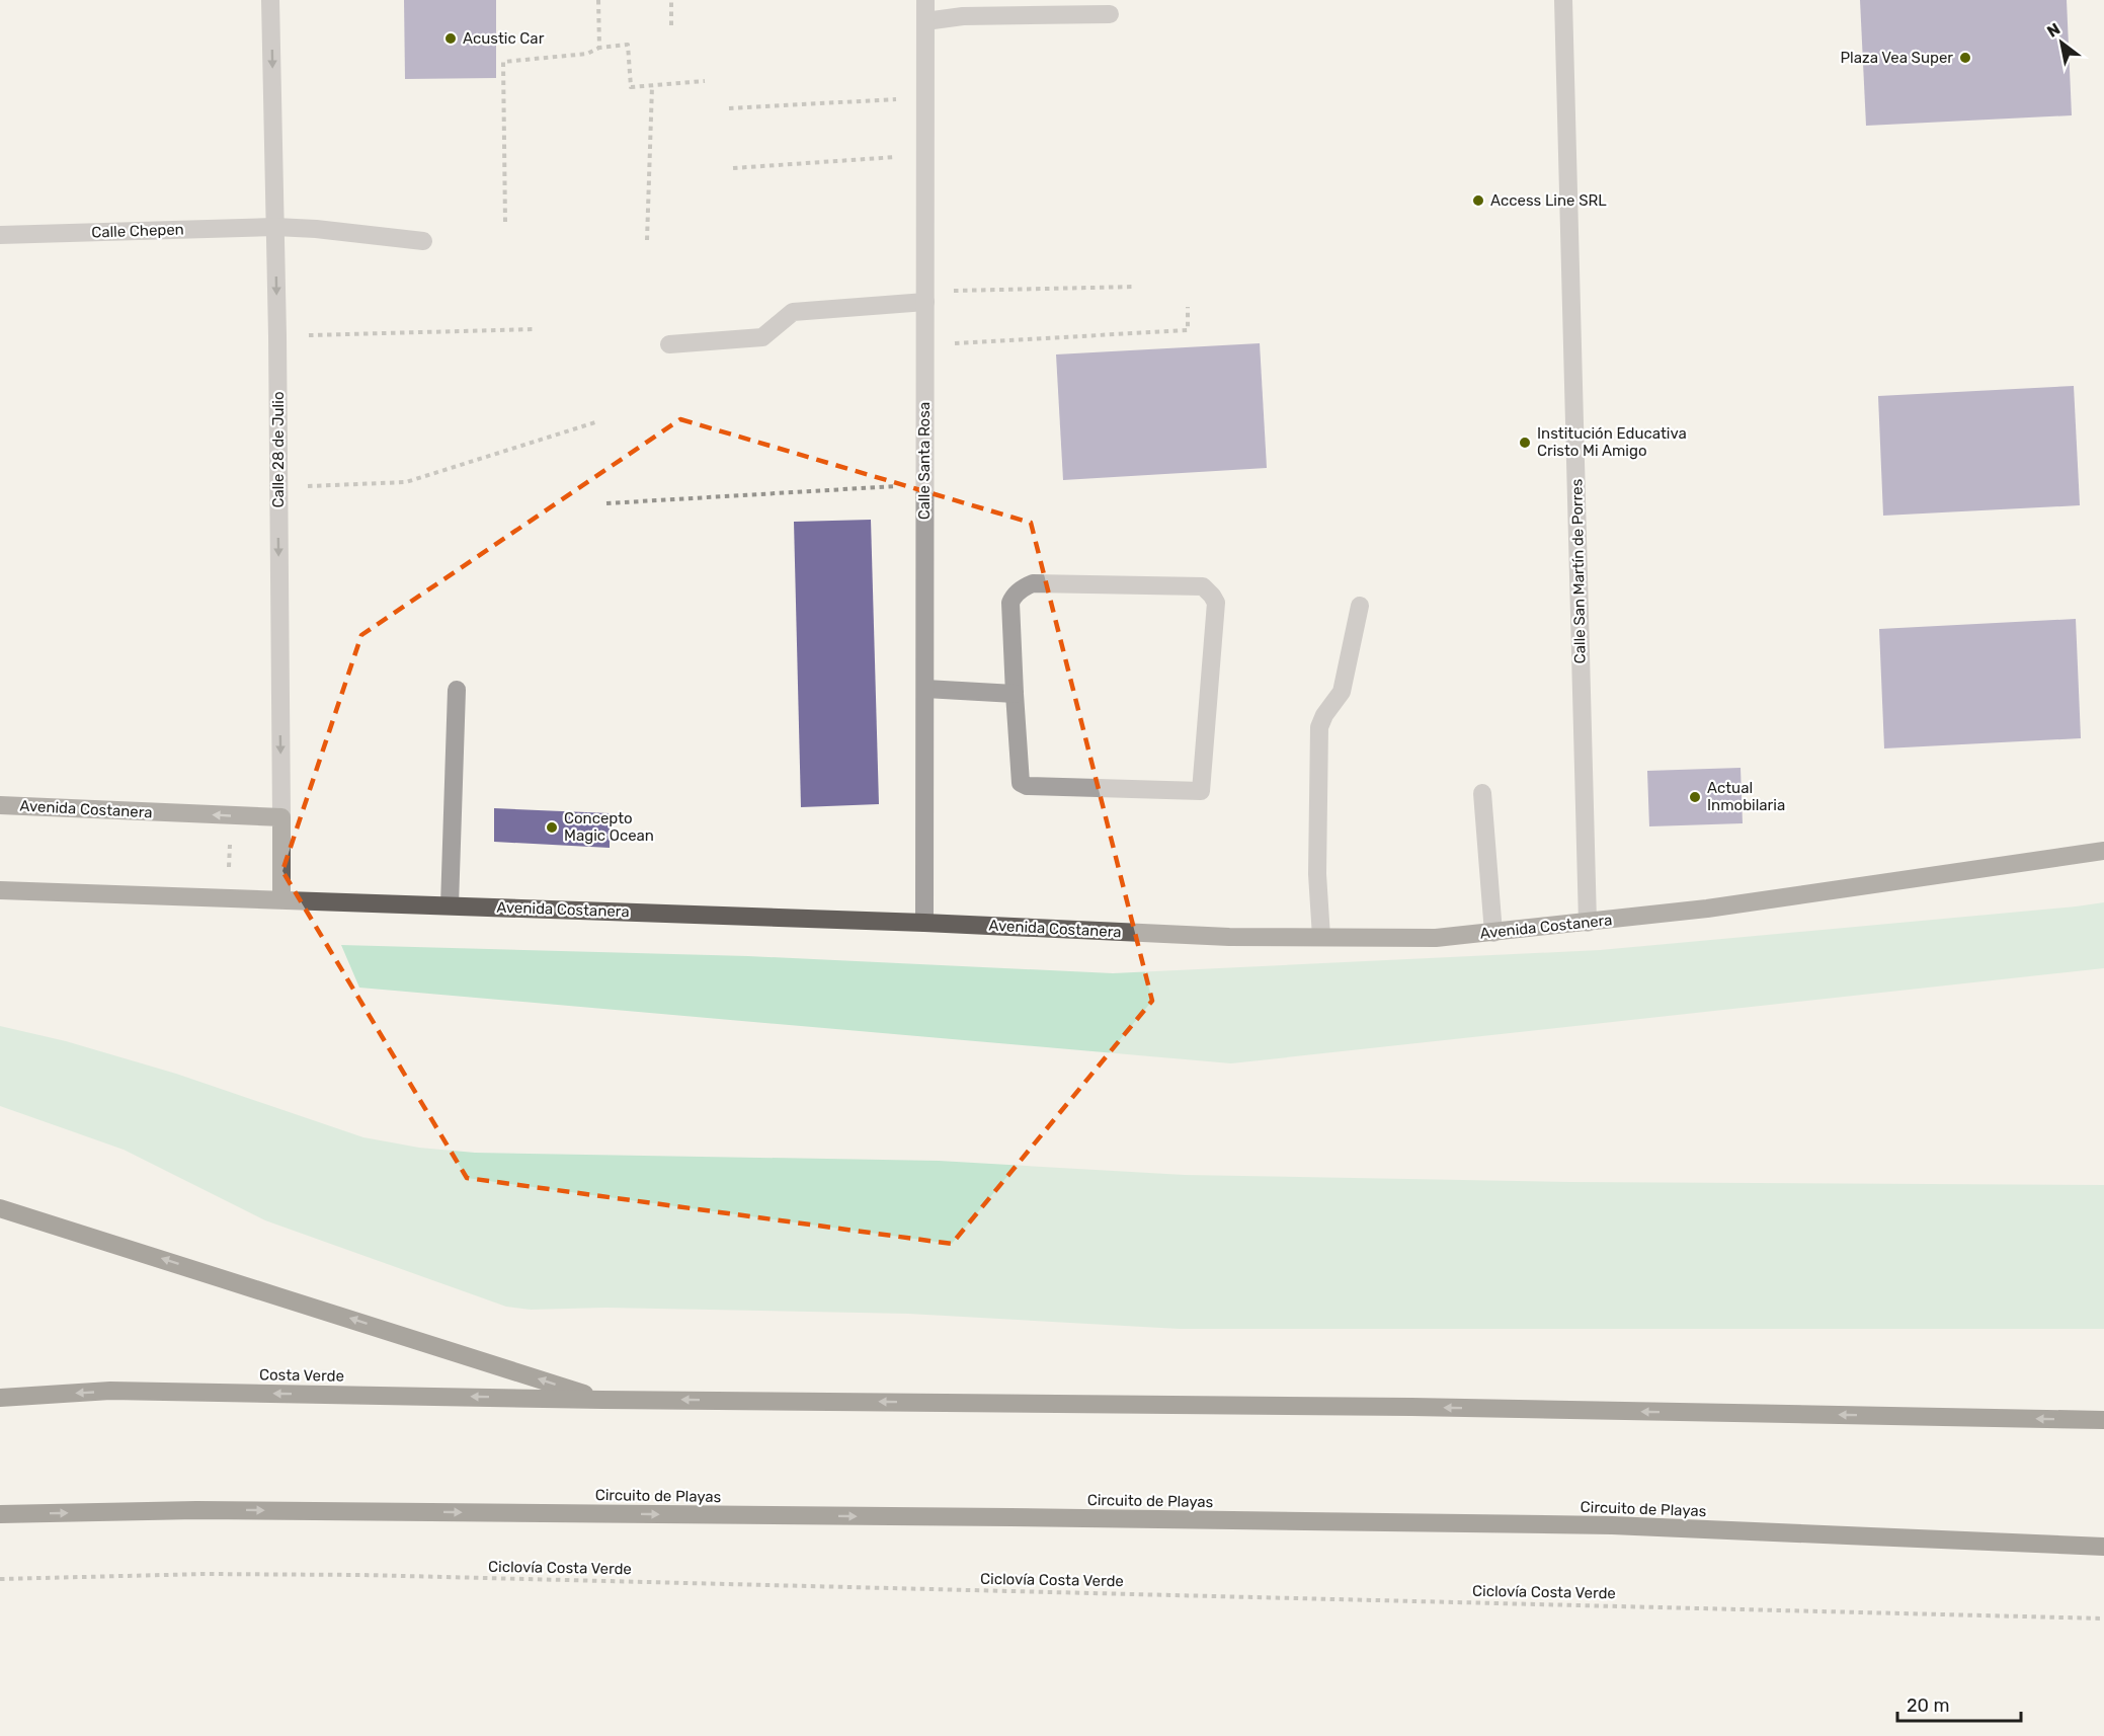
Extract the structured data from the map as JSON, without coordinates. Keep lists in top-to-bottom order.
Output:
{
  "streets": {
    "highway": ["Costa Verde", "Circuito de Playas"],
    "main road": ["Calle 28 de Julio", "Avenida Costanera"],
    "street": ["Calle Chepen", "Calle Santa Rosa", "Calle San Martín de Porres"],
    "path": ["Ciclovía Costa Verde"]
  },
  "crossings": [
    ["Calle Chepen", "Calle 28 de Julio"],
    ["Calle 28 de Julio", "Avenida Costanera"],
    ["Calle Santa Rosa", "Avenida Costanera"],
    ["Calle San Martín de Porres", "Avenida Costanera"]
  ],
  "one_way": ["Calle 28 de Julio"],
  "places": [
    "Acustic Car",
    "Plaza Vea Super",
    "Access Line SRL",
    "Institución Educativa Cristo Mi Amigo",
    "Actual Inmobilaria",
    "Concepto Magic Ocean"
  ],
  "scale_bar": "20 m",
  "north": "top left"
}
